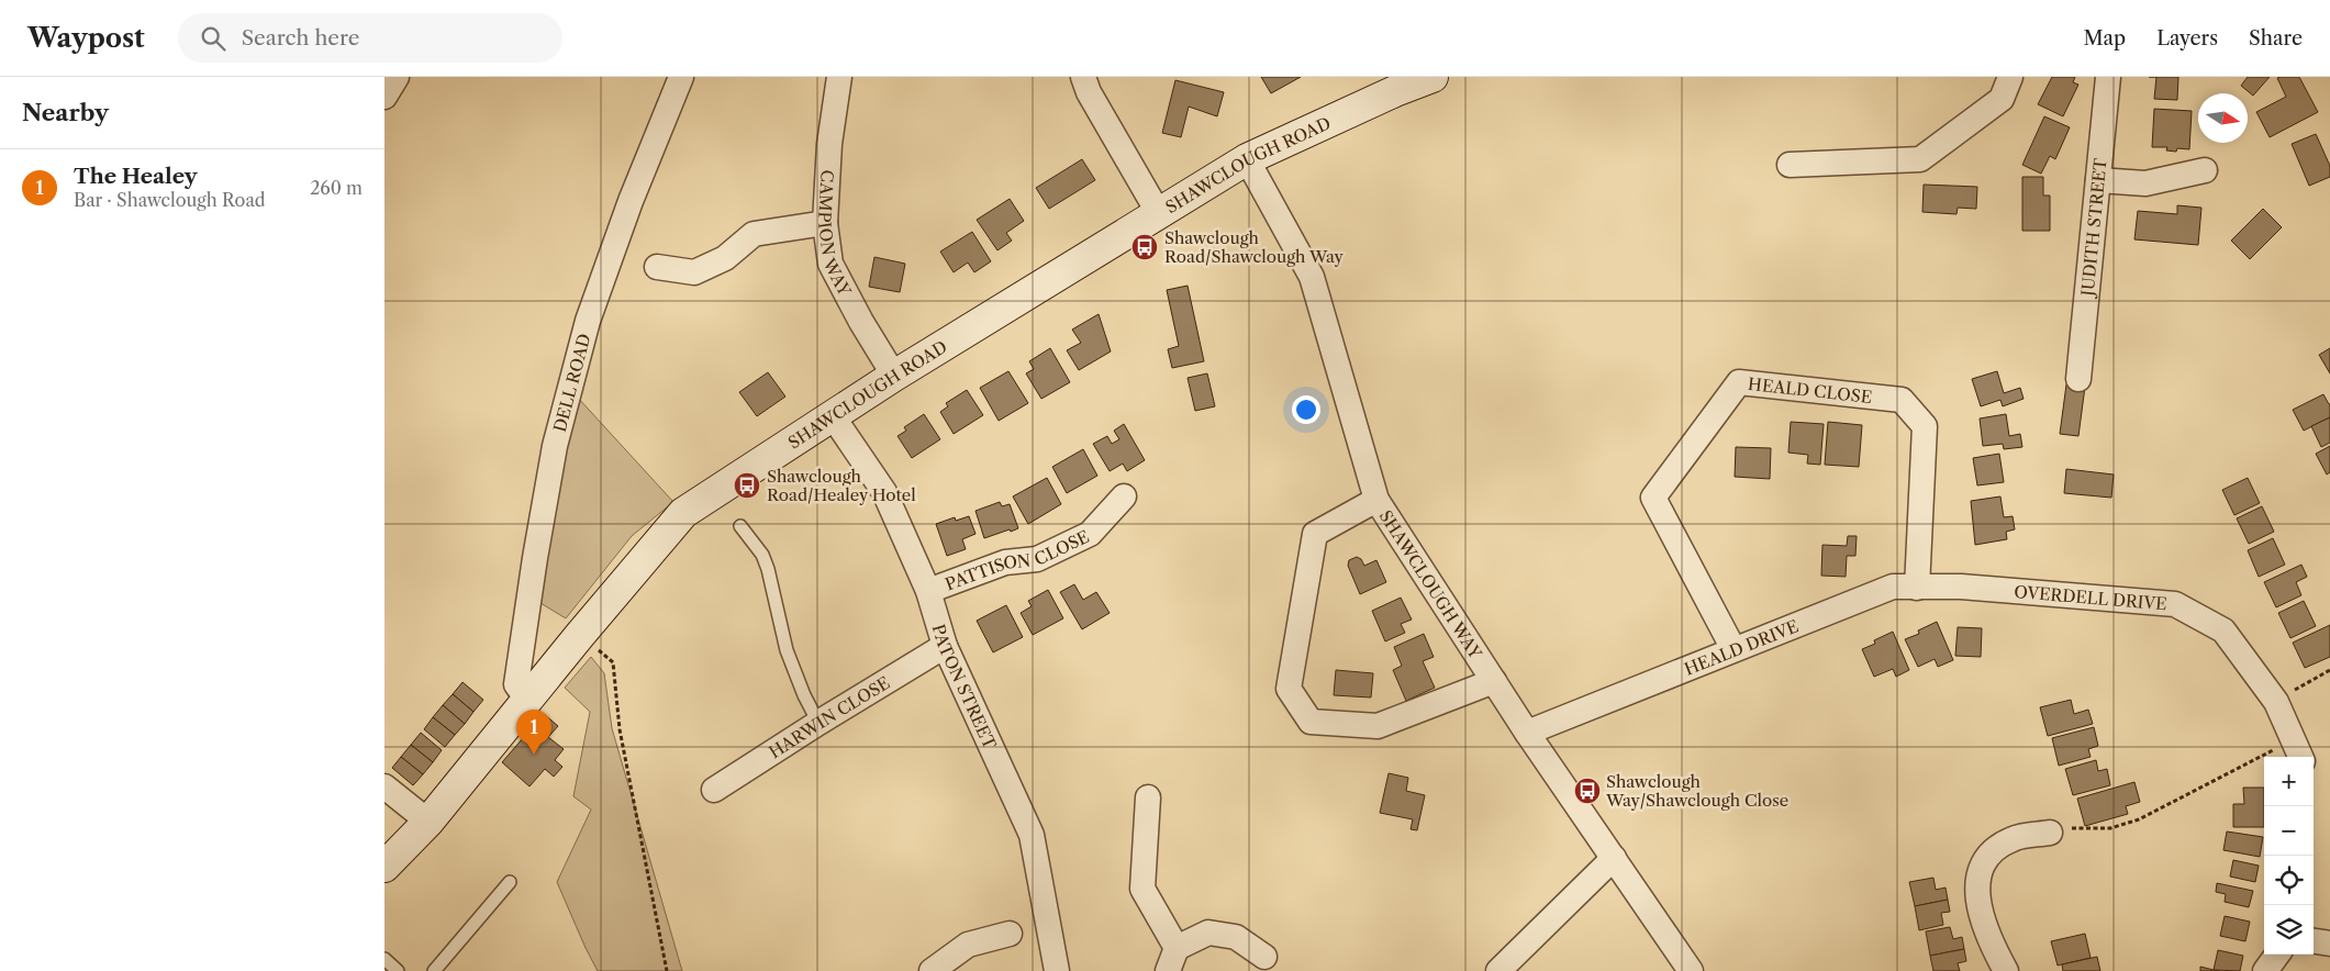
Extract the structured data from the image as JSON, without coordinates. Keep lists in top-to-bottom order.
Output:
{
  "streets": {
    "main road": ["SHAWCLOUGH ROAD"],
    "street": [
      "JUDITH STREET",
      "CAMPION WAY",
      "DELL ROAD",
      "HEALD CLOSE",
      "PATTISON CLOSE",
      "SHAWCLOUGH WAY",
      "OVERDELL DRIVE",
      "HEALD DRIVE",
      "PATON STREET",
      "HARWIN CLOSE"
    ]
  },
  "crossings": [
    ["SHAWCLOUGH ROAD", "CAMPION WAY"],
    ["SHAWCLOUGH ROAD", "DELL ROAD"],
    ["SHAWCLOUGH ROAD", "SHAWCLOUGH WAY"],
    ["SHAWCLOUGH ROAD", "PATON STREET"],
    ["HEALD CLOSE", "HEALD DRIVE"],
    ["PATTISON CLOSE", "PATON STREET"],
    ["SHAWCLOUGH WAY", "HEALD DRIVE"],
    ["OVERDELL DRIVE", "HEALD DRIVE"],
    ["PATON STREET", "HARWIN CLOSE"]
  ],
  "places": {
    "bus stop": ["Shawclough Road/Shawclough Way", "Shawclough Road/Healey Hotel", "Shawclough Way/Shawclough Close"]
  },
  "north": "right",
  "page": {
    "header": "Waypost",
    "search": "Search here",
    "nav": ["Map", "Layers", "Share"],
    "heading": "Nearby",
    "list": [
      {
        "mark": "1",
        "name": "The Healey",
        "note": "Bar · Shawclough Road",
        "value": "260 m"
      }
    ],
    "pins": "1",
    "map_buttons": ["+", "−"]
  }
}
